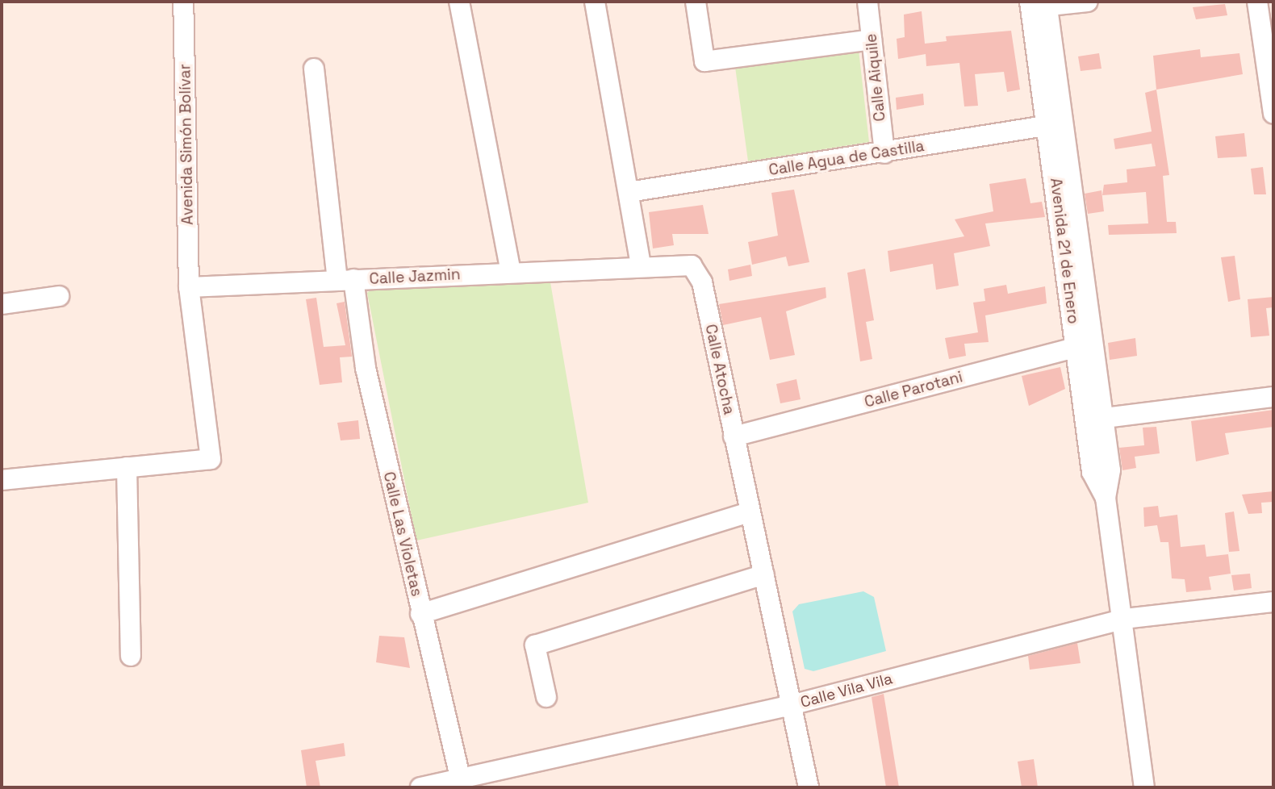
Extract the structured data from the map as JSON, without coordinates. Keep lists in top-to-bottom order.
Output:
{
  "streets": {
    "street": [
      "Calle Aiquile",
      "Avenida Simón Bolívar",
      "Calle Agua de Castilla",
      "Avenida 21 de Enero",
      "Calle Jazmin",
      "Calle Atocha",
      "Calle Parotani",
      "Calle Las Violetas",
      "Calle Vila Vila"
    ]
  },
  "crossings": [
    ["Calle Aiquile", "Calle Agua de Castilla"],
    ["Avenida Simón Bolívar", "Calle Jazmin"],
    ["Calle Agua de Castilla", "Avenida 21 de Enero"],
    ["Avenida 21 de Enero", "Calle Parotani"],
    ["Avenida 21 de Enero", "Calle Vila Vila"],
    ["Calle Jazmin", "Calle Atocha"],
    ["Calle Jazmin", "Calle Las Violetas"],
    ["Calle Atocha", "Calle Parotani"],
    ["Calle Atocha", "Calle Vila Vila"],
    ["Calle Las Violetas", "Calle Vila Vila"]
  ]
}
